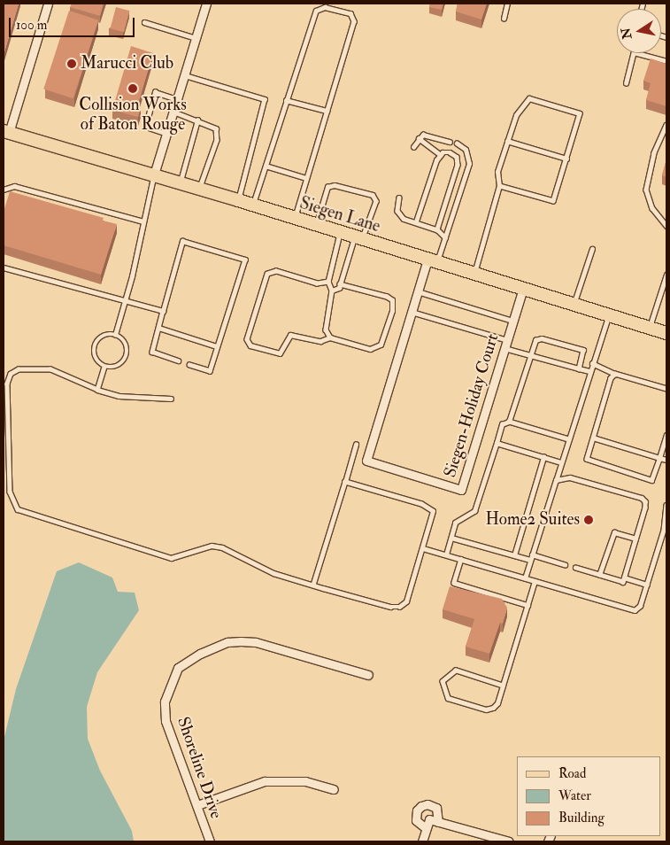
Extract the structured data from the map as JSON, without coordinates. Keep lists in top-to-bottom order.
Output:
{
  "streets": {
    "main road": ["Siegen Lane"],
    "street": ["Siegen-Holiday Court", "Shoreline Drive"]
  },
  "crossings": [
    ["Siegen Lane", "Siegen-Holiday Court"]
  ],
  "places": ["Marucci Club", "Collision Works of Baton Rouge", "Home2 Suites"],
  "legend": ["Road", "Water", "Building"],
  "scale_bar": "100 m",
  "north": "left"
}
